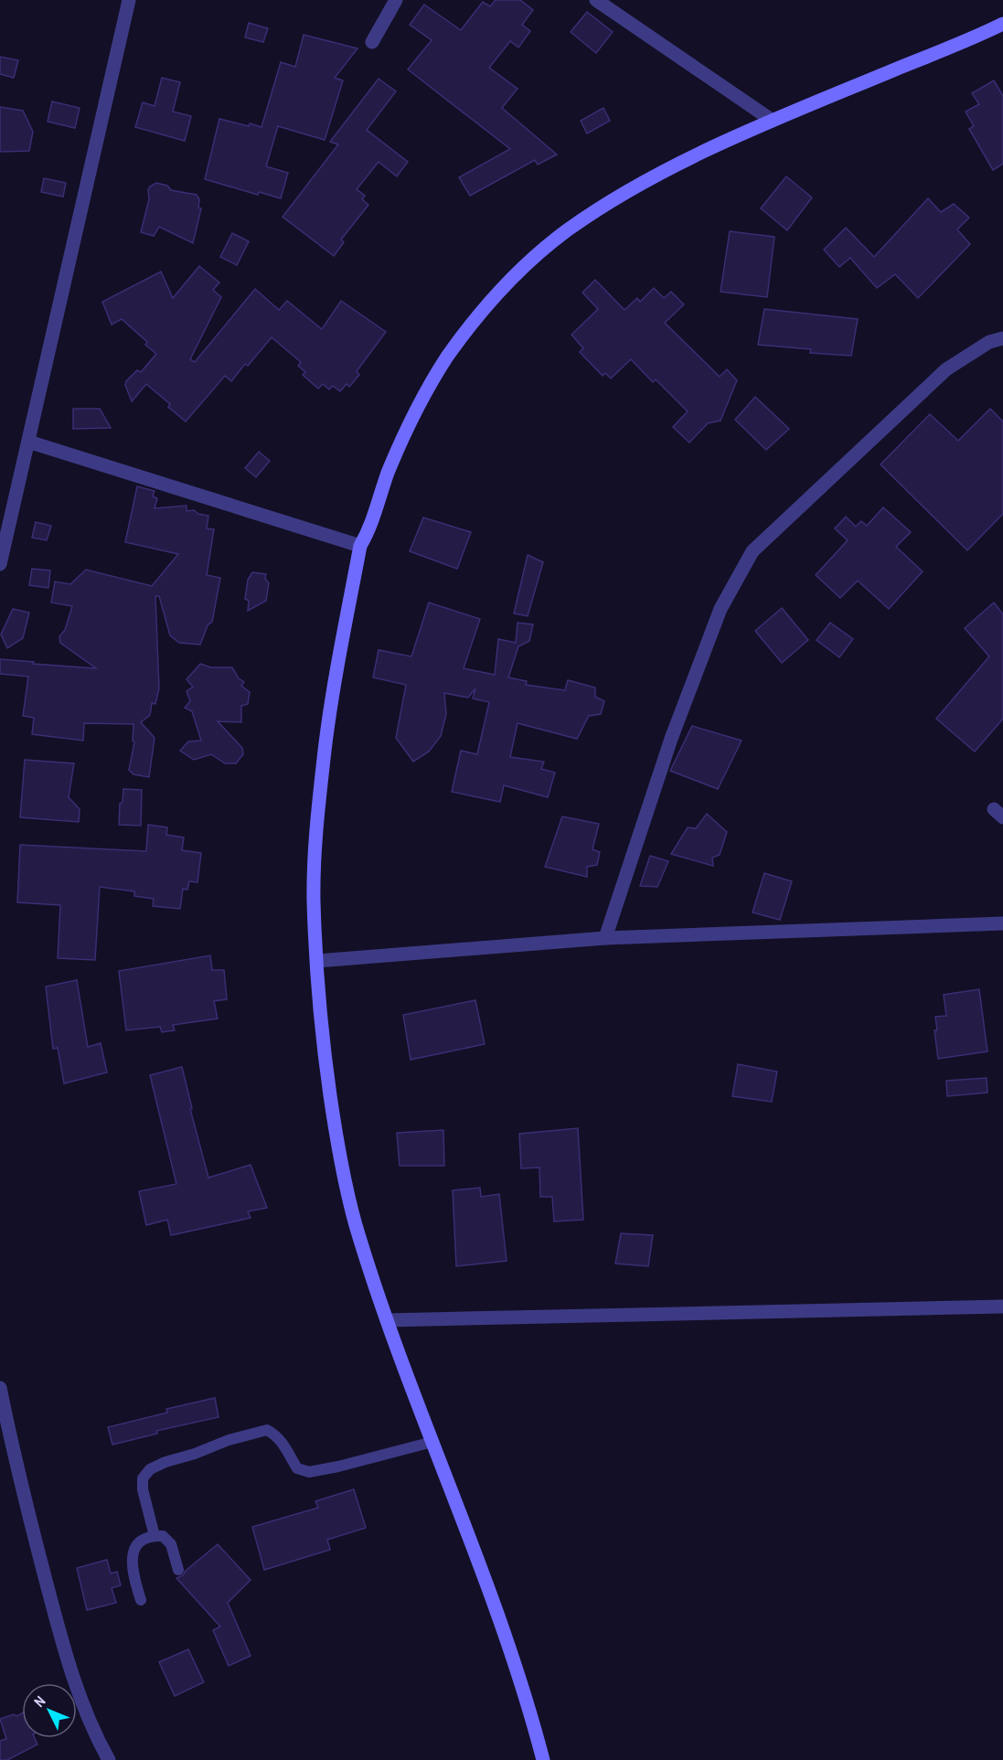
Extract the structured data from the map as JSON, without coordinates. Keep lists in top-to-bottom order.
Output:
{
  "north": "top left"
}
